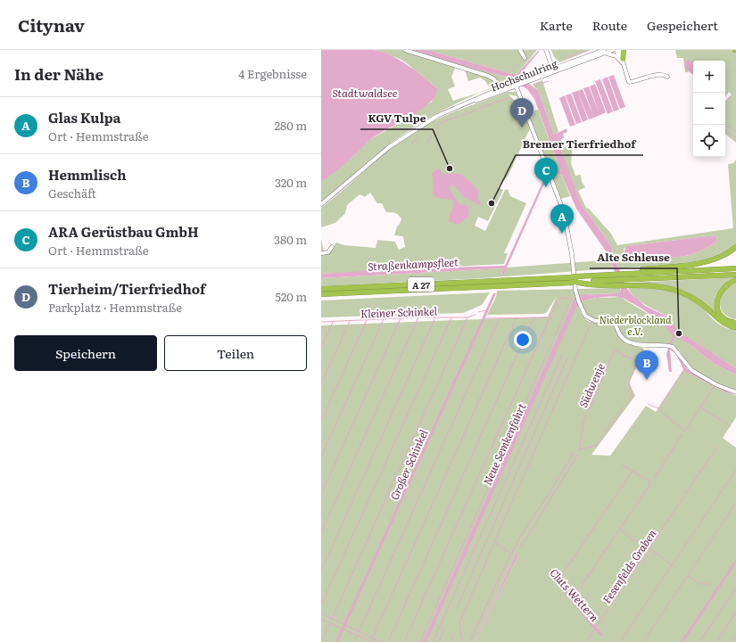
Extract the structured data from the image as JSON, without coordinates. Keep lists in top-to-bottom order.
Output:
{
  "streets": {
    "highway": ["A 27"],
    "street": ["Hochschulring"]
  },
  "water": [
    "Stadtwaldsee",
    "Straßenkampsfleet",
    "Kleiner Schinkel",
    "Südwenje",
    "Neue Semkenfahrt",
    "Großer Schinkel",
    "Fesenfelds Graben",
    "Cluts Wettern"
  ],
  "parks": ["Niederblockland e.V."],
  "places": ["KGV Tulpe", "Bremer Tierfriedhof", "Alte Schleuse"],
  "page": {
    "header": "Citynav",
    "nav": ["Karte", "Route", "Gespeichert"],
    "heading": ["In der Nähe", "4 Ergebnisse"],
    "map_buttons": ["+", "−"],
    "list": [
      {
        "mark": "A",
        "name": "Glas Kulpa",
        "note": "Ort · Hemmstraße",
        "value": "280 m"
      },
      {
        "mark": "B",
        "name": "Hemmlisch",
        "note": "Geschäft",
        "value": "320 m"
      },
      {
        "mark": "C",
        "name": "ARA Gerüstbau GmbH",
        "note": "Ort · Hemmstraße",
        "value": "380 m"
      },
      {
        "mark": "D",
        "name": "Tierheim/Tierfriedhof",
        "note": "Parkplatz · Hemmstraße",
        "value": "520 m"
      }
    ],
    "pins": [
      "D",
      "C",
      "A",
      "B"
    ],
    "buttons": ["Speichern", "Teilen"]
  }
}
